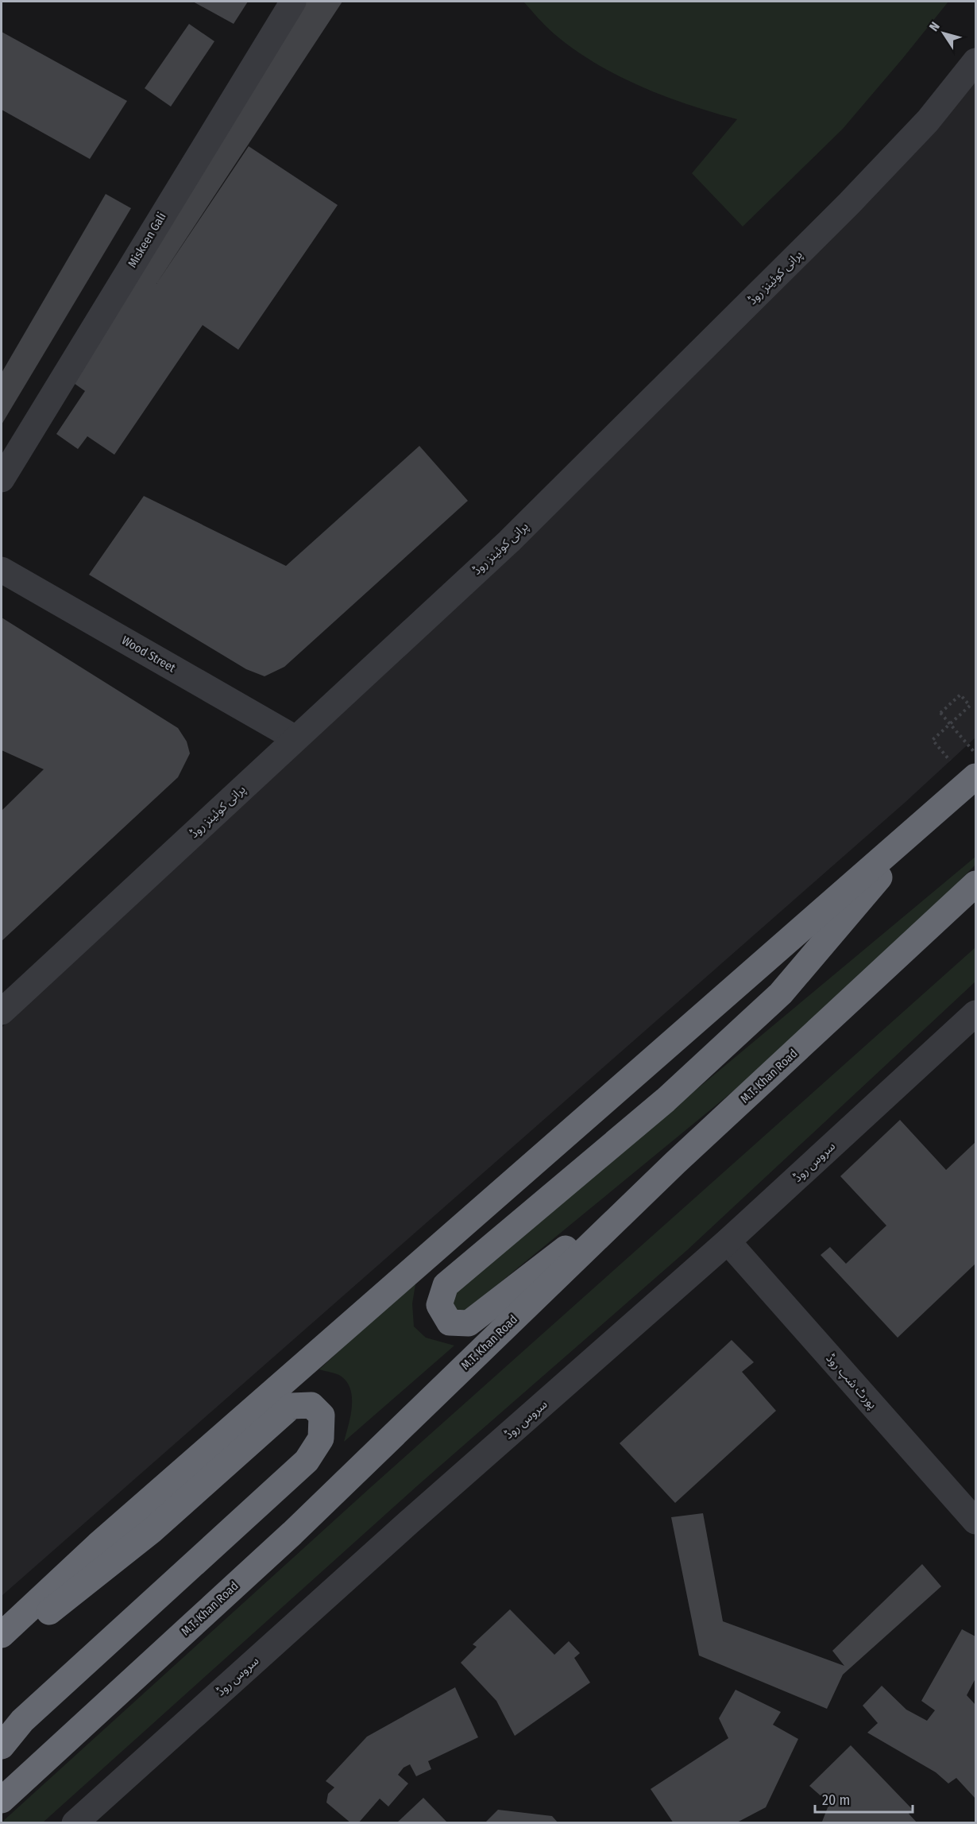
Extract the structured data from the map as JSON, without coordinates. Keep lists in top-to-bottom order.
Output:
{
  "streets": {
    "highway": ["M.T. Khan Road"],
    "street": [
      "Miskeen Gali",
      "پرانی کوئینز روڈ",
      "Wood Street",
      "سروس روڈ",
      "پورٹ شپ روڈ"
    ]
  },
  "crossings": [
    ["پرانی کوئینز روڈ", "Wood Street"],
    ["سروس روڈ", "پورٹ شپ روڈ"]
  ],
  "scale_bar": "20 m",
  "north": "top left"
}
